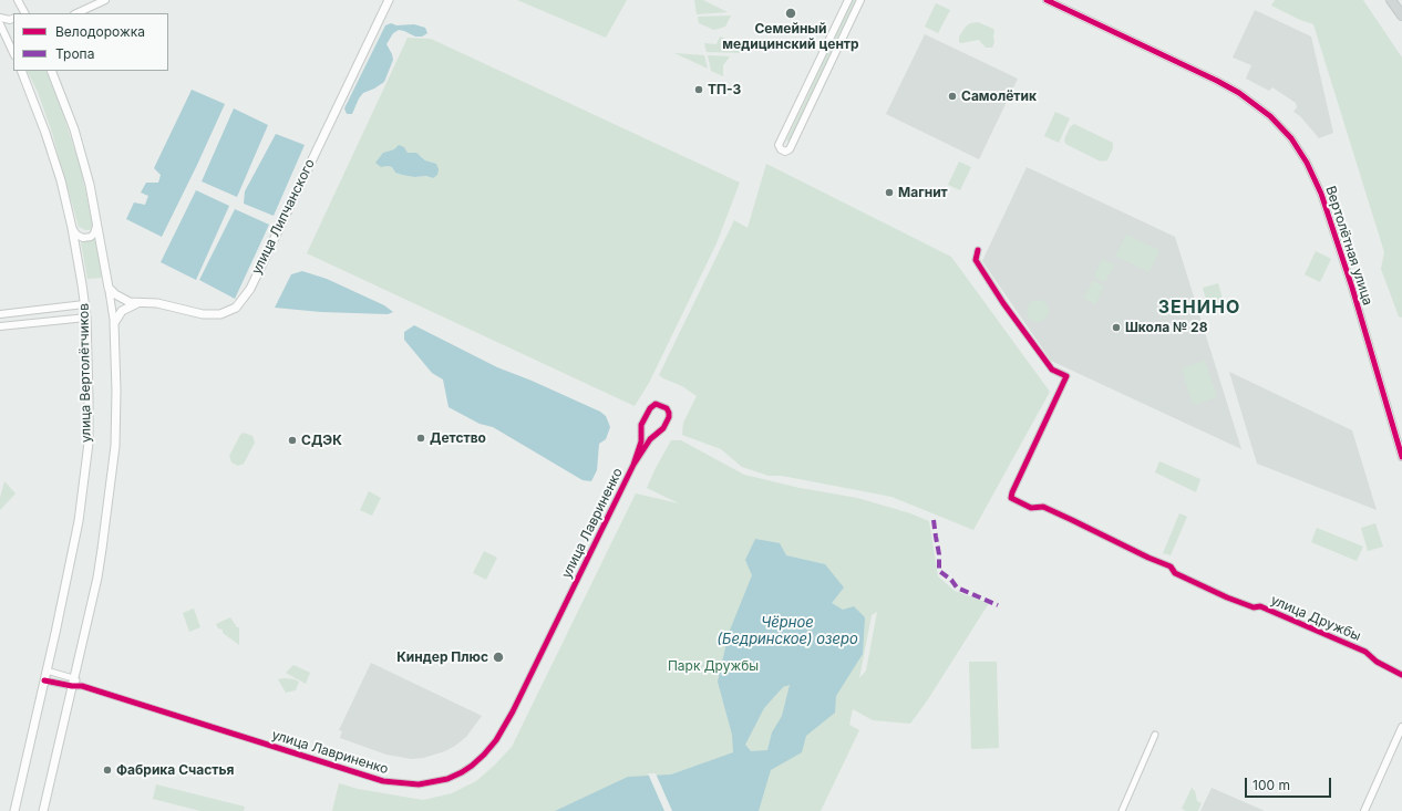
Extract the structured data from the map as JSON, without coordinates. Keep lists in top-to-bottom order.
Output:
{
  "streets": {
    "main road": ["улица Липчанского", "улица Вертолётчиков"],
    "street": ["Вертолётная улица", "улица Лавриненко", "улица Дружбы"]
  },
  "crossings": [
    ["улица Липчанского", "улица Вертолётчиков"],
    ["улица Вертолётчиков", "улица Лавриненко"]
  ],
  "districts": ["ЗЕНИНО"],
  "water": ["Чёрное (Бедринское) озеро"],
  "parks": ["Парк Дружбы"],
  "places": [
    "Семейный медицинский центр",
    "ТП-3",
    "Самолётик",
    "Магнит",
    "Школа № 28",
    "Детство",
    "СДЭК",
    "Киндер Плюс",
    "Фабрика Счастья"
  ],
  "legend": ["Велодорожка", "Тропа"],
  "scale_bar": "100 m"
}
